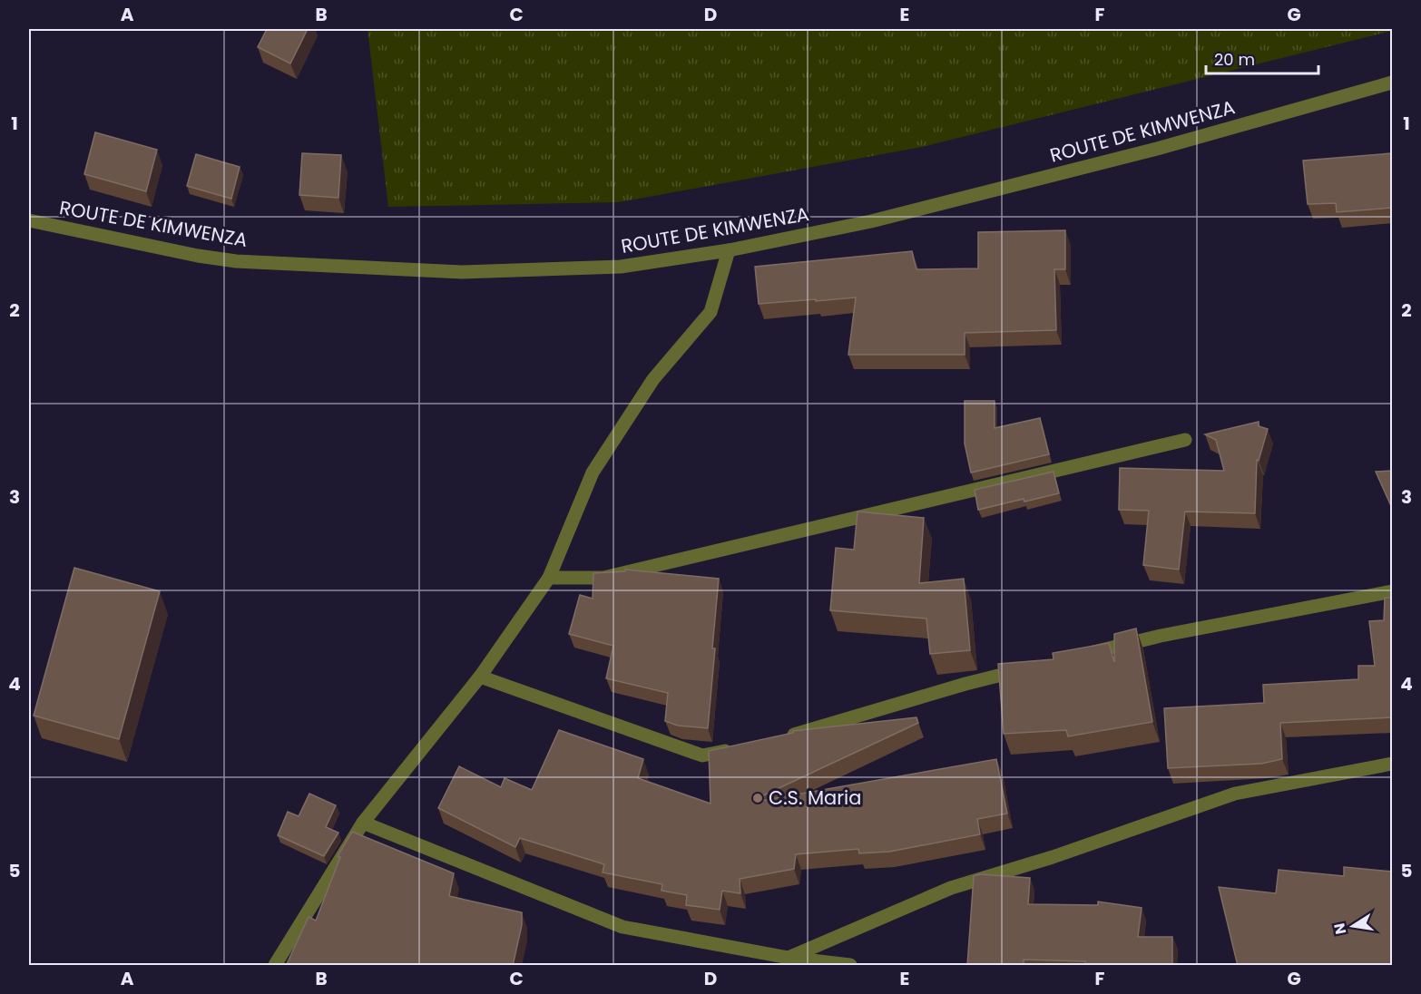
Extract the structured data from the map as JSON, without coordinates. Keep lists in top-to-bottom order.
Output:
{
  "streets": {
    "street": ["ROUTE DE KIMWENZA"]
  },
  "places": ["C.S. Maria"],
  "scale_bar": "20 m",
  "north": "left",
  "grid": {
    "columns": [
      "A",
      "B",
      "C",
      "D",
      "E",
      "F",
      "G"
    ],
    "rows": [
      "1",
      "2",
      "3",
      "4",
      "5"
    ]
  }
}
